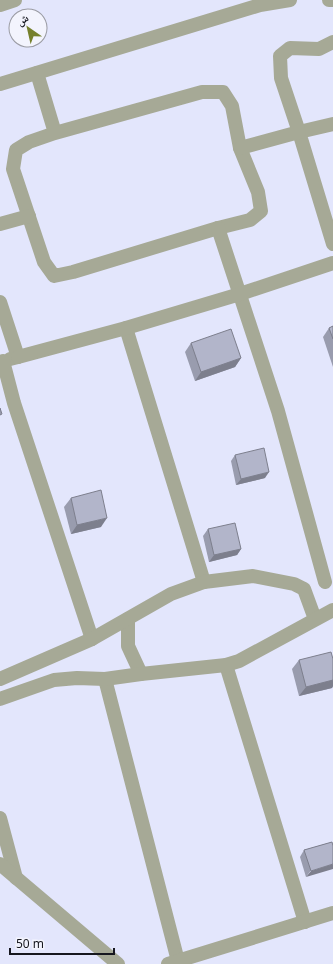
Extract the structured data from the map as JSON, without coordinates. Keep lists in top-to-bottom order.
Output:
{
  "scale_bar": "50 m",
  "north": "top left"
}
